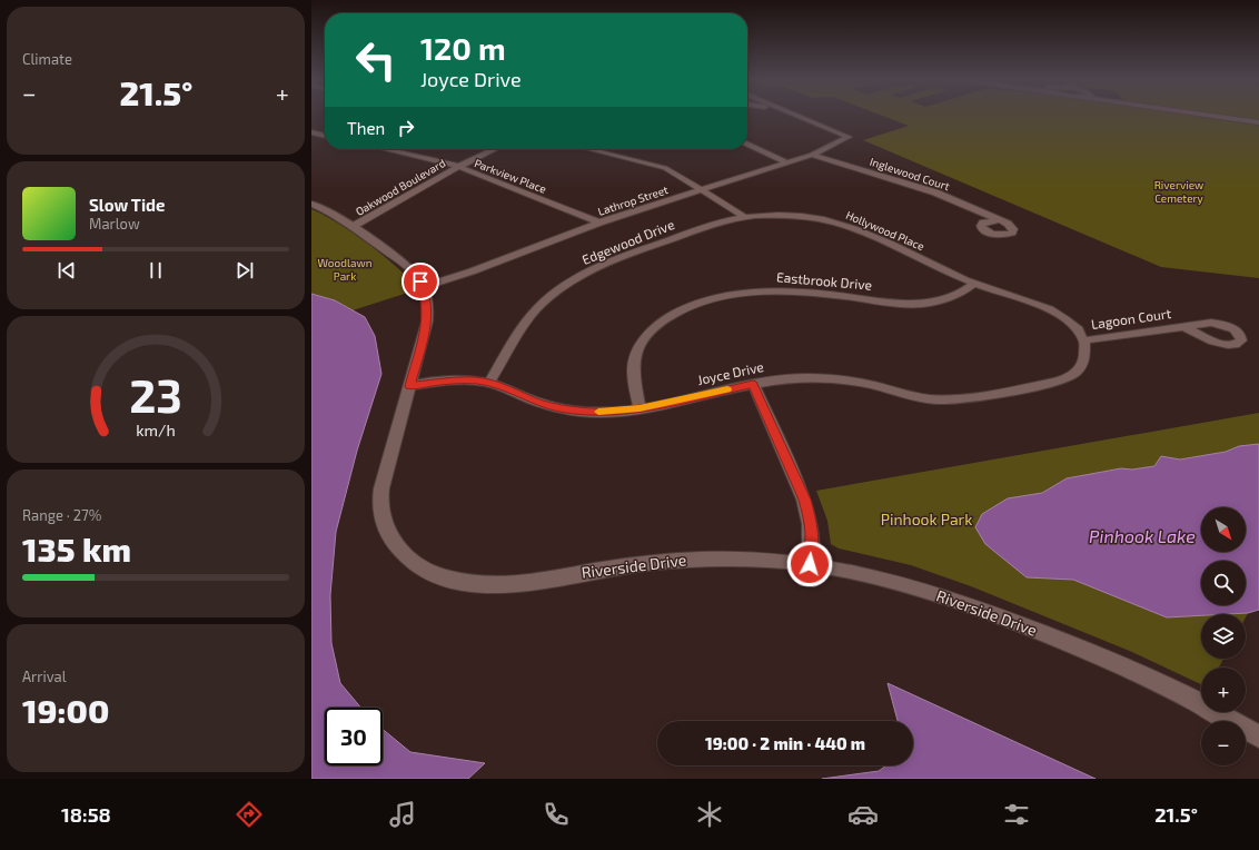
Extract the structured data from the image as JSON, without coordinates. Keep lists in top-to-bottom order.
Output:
{
  "streets": {
    "street": [
      "Inglewood Court",
      "Parkview Place",
      "Oakwood Boulevard",
      "Lathrop Street",
      "Hollywood Place",
      "Edgewood Drive",
      "Eastbrook Drive",
      "Lagoon Court",
      "Joyce Drive",
      "Riverside Drive"
    ]
  },
  "crossings": [
    ["Inglewood Court", "Lathrop Street"],
    ["Parkview Place", "Oakwood Boulevard"],
    ["Parkview Place", "Lathrop Street"],
    ["Oakwood Boulevard", "Riverside Drive"],
    ["Lathrop Street", "Riverside Drive"],
    ["Hollywood Place", "Edgewood Drive"],
    ["Hollywood Place", "Eastbrook Drive"],
    ["Hollywood Place", "Lagoon Court"],
    ["Hollywood Place", "Joyce Drive"],
    ["Edgewood Drive", "Joyce Drive"],
    ["Eastbrook Drive", "Joyce Drive"],
    ["Lagoon Court", "Joyce Drive"],
    ["Joyce Drive", "Riverside Drive"]
  ],
  "water": ["Pinhook Lake"],
  "parks": ["Riverview Cemetery", "Woodlawn Park", "Pinhook Park"],
  "north": "bottom right",
  "page": {
    "tile": [
      "Climate",
      ["Range · 27%", "135 km"],
      ["Arrival", "19:00"]
    ],
    "turn": ["120 m", "Joyce Drive"],
    "heat": ["−", "21.5°", "+"],
    "then": "Then",
    "song": ["Slow Tide", "Marlow"],
    "map_buttons": ["+", "−"],
    "limit": "30",
    "trip": "19:00 · 2 min · 440 m",
    "tabs": ["18:58", "21.5°"],
    "gauge": ["23", "km/h"]
  }
}
